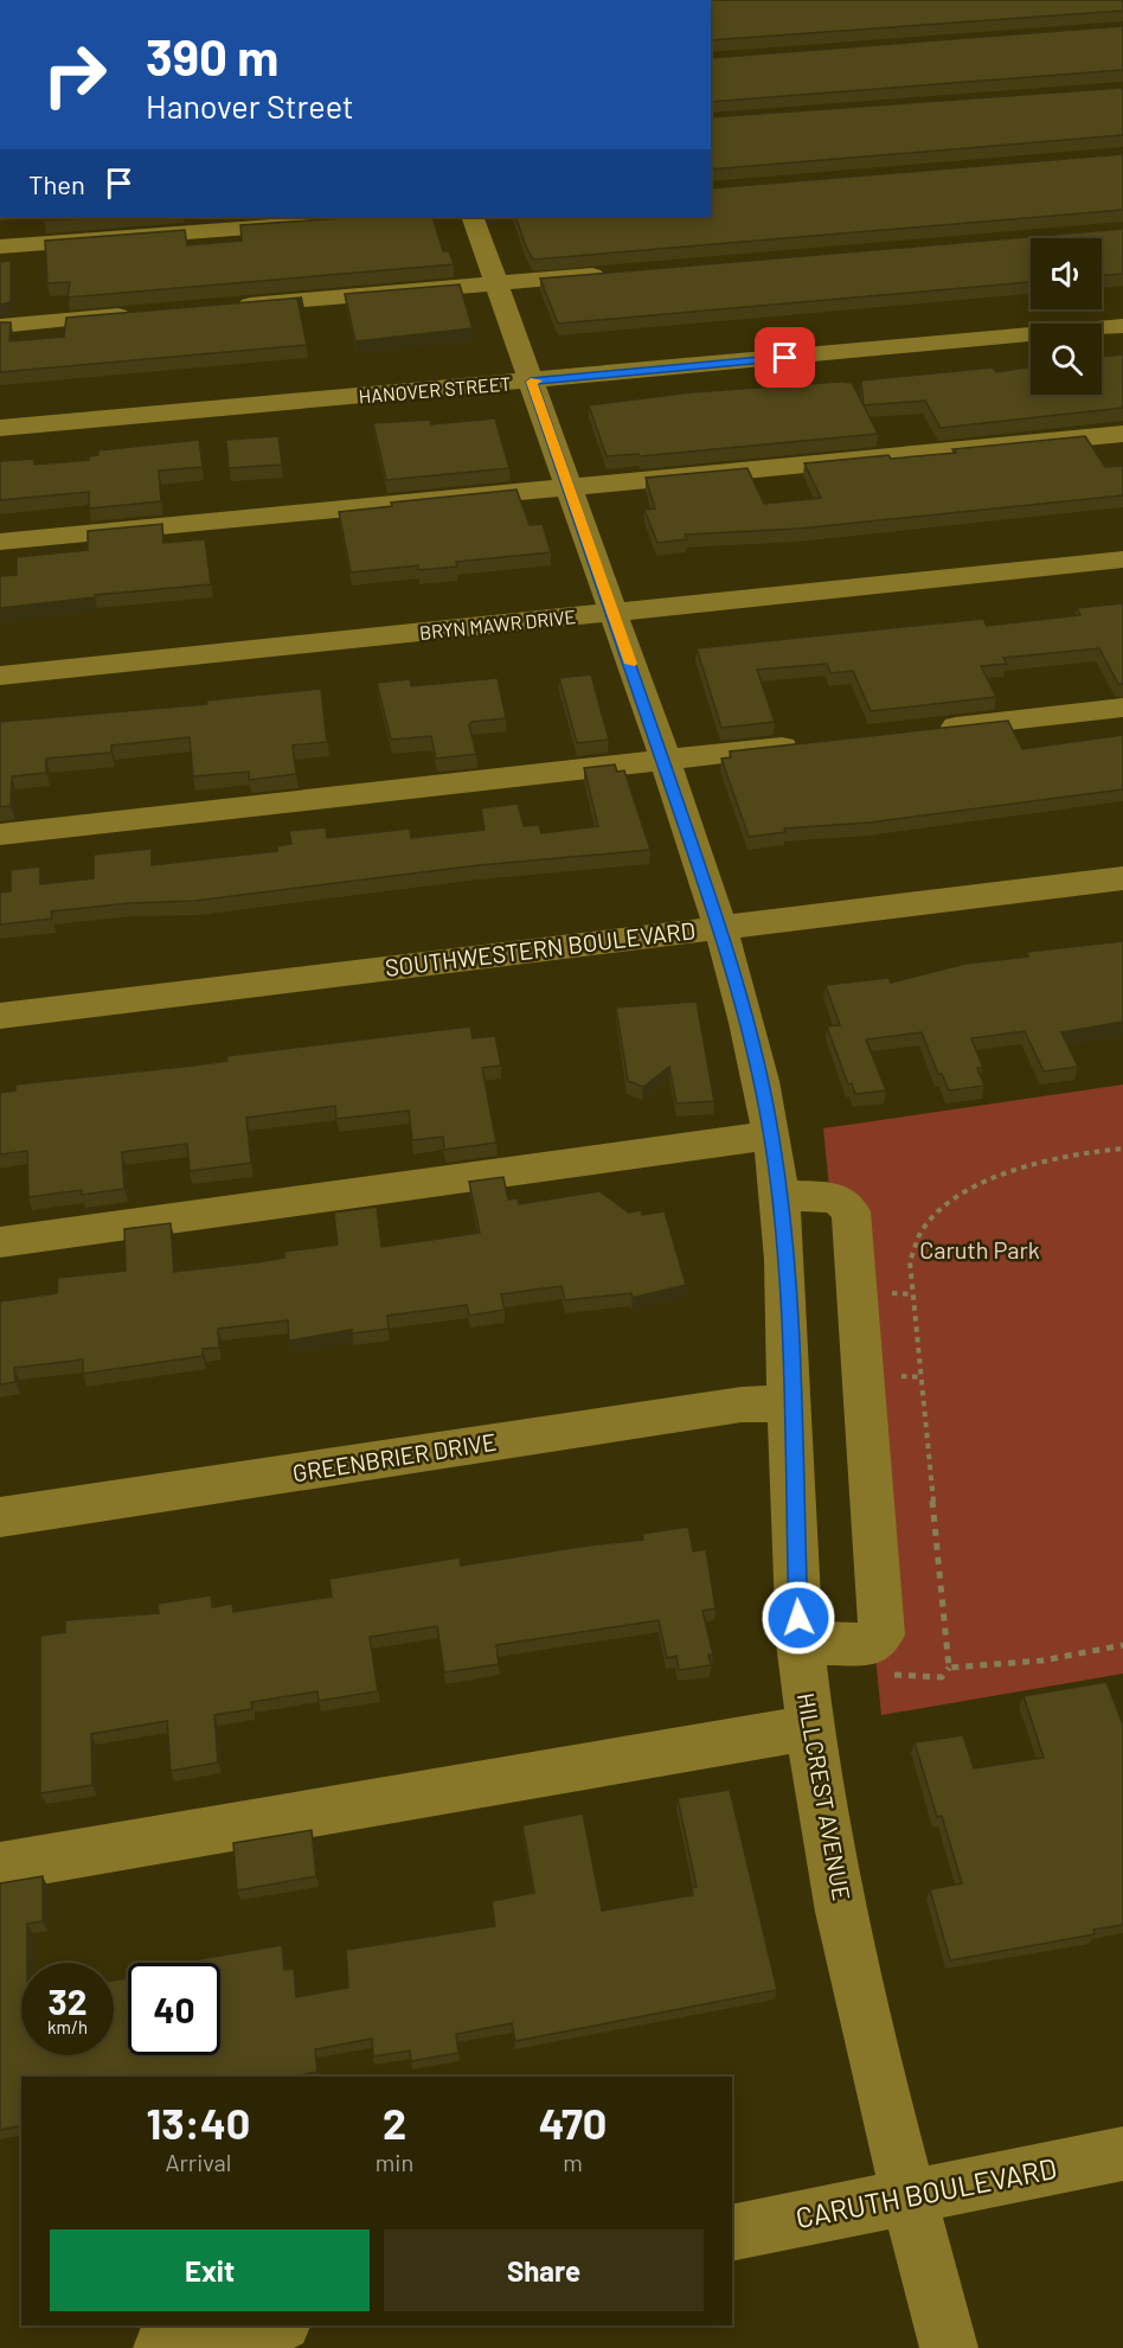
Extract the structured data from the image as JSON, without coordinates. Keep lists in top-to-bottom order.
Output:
{
  "streets": {
    "street": [
      "HANOVER STREET",
      "BRYN MAWR DRIVE",
      "SOUTHWESTERN BOULEVARD",
      "GREENBRIER DRIVE",
      "HILLCREST AVENUE",
      "CARUTH BOULEVARD"
    ]
  },
  "crossings": [
    ["HANOVER STREET", "HILLCREST AVENUE"],
    ["BRYN MAWR DRIVE", "HILLCREST AVENUE"],
    ["SOUTHWESTERN BOULEVARD", "HILLCREST AVENUE"],
    ["GREENBRIER DRIVE", "HILLCREST AVENUE"],
    ["HILLCREST AVENUE", "CARUTH BOULEVARD"]
  ],
  "parks": ["Caruth Park"],
  "page": {
    "turn": ["390 m", "Hanover Street"],
    "then": "Then",
    "speed": "32 km/h",
    "limit": "40",
    "eta": [
      "13:40",
      "Arrival",
      "2",
      "min",
      "470",
      "m"
    ],
    "buttons": ["Exit", "Share"]
  }
}
